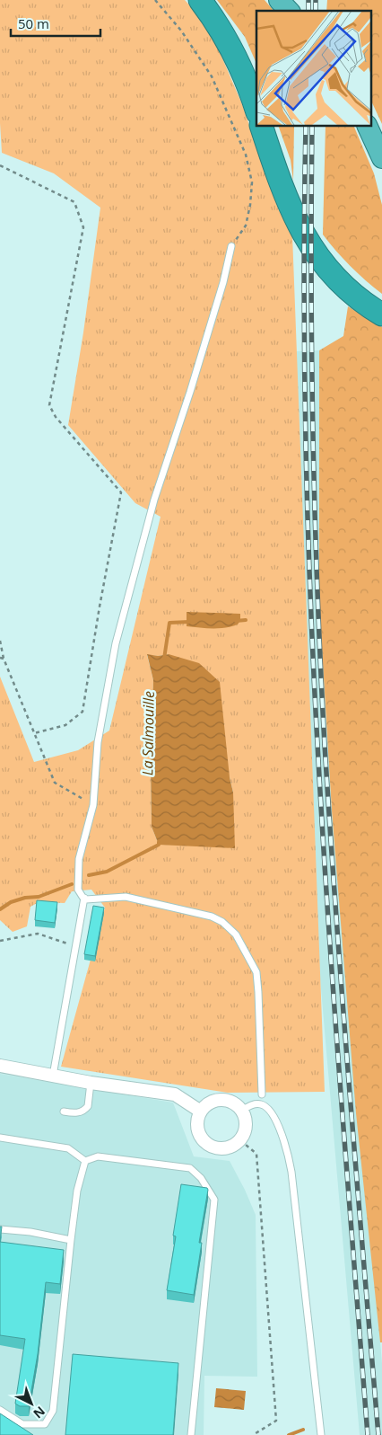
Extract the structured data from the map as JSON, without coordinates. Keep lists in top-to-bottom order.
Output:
{
  "water": ["La Salmouille"],
  "scale_bar": "50 m",
  "north": "bottom right"
}
